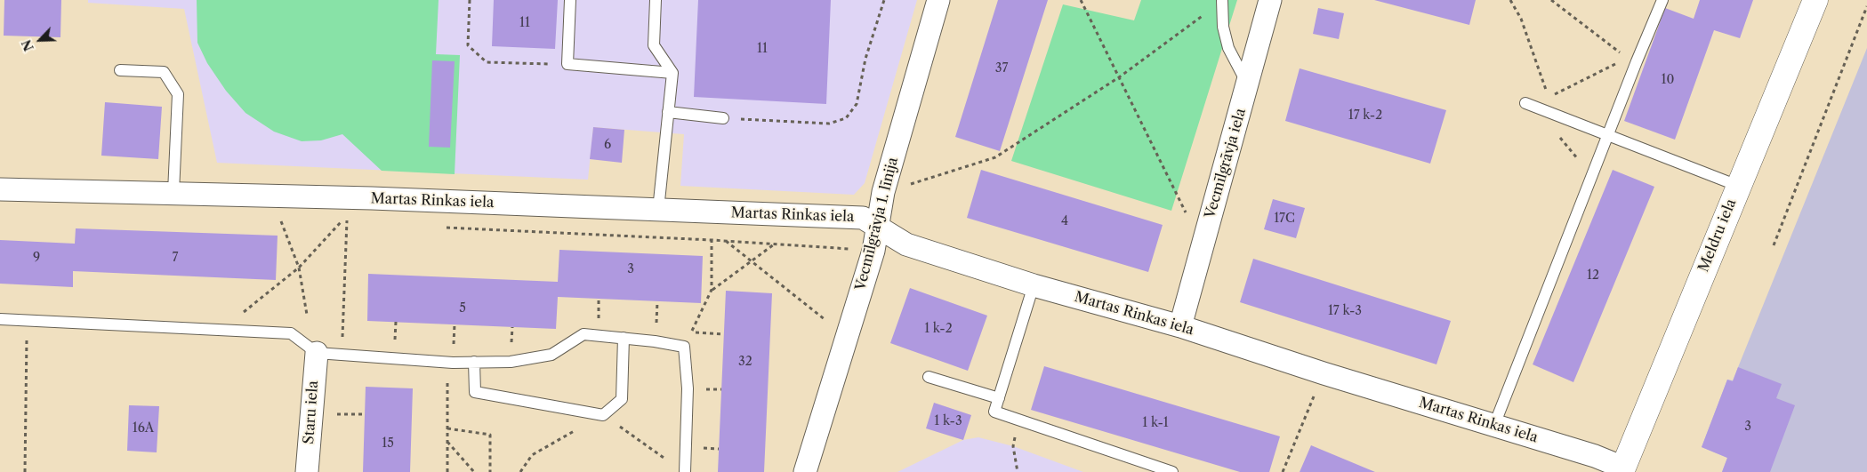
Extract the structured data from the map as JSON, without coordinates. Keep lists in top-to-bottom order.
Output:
{
  "streets": {
    "street": [
      "Vecmīlgrāvja iela",
      "Martas Rinkas iela",
      "Vecmīlgrāvja 1. līnija",
      "Meldru iela",
      "Staru iela"
    ]
  },
  "crossings": [
    ["Vecmīlgrāvja iela", "Martas Rinkas iela"],
    ["Martas Rinkas iela", "Vecmīlgrāvja 1. līnija"],
    ["Martas Rinkas iela", "Meldru iela"]
  ],
  "house_numbers": [
    "11",
    "11",
    "37",
    "10",
    "17 k-2",
    "6",
    "17C",
    "4",
    "9",
    "7",
    "3",
    "12",
    "5",
    "17 k-3",
    "1 k-2",
    "32",
    "1 k-3",
    "1 k-1",
    "3",
    "16A",
    "15"
  ],
  "north": "bottom left"
}
